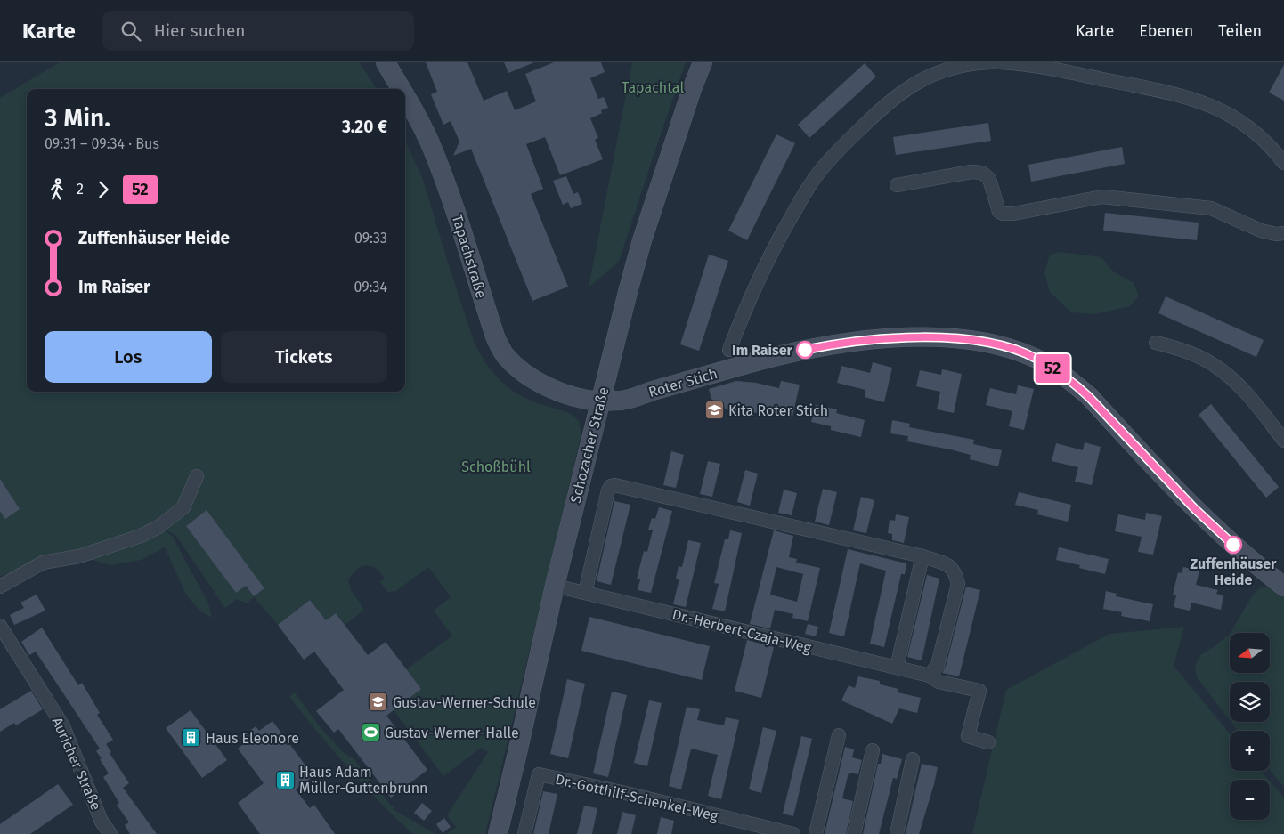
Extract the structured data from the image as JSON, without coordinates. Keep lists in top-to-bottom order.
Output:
{
  "streets": {
    "main road": ["Tapachstraße", "Roter Stich", "Schozacher Straße"],
    "street": ["Dr.-Herbert-Czaja-Weg", "Auricher Straße", "Dr.-Gotthilf-Schenkel-Weg"]
  },
  "crossings": [
    ["Tapachstraße", "Roter Stich"],
    ["Tapachstraße", "Schozacher Straße"],
    ["Roter Stich", "Schozacher Straße"],
    ["Schozacher Straße", "Dr.-Herbert-Czaja-Weg"]
  ],
  "parks": ["Tapachtal", "Schoßbühl"],
  "places": {
    "other": ["Im Raiser", "Zuffenhäuser Heide"],
    "school or university": ["Kita Roter Stich", "Gustav-Werner-Schule"],
    "sports": ["Gustav-Werner-Halle"],
    "building": ["Haus Eleonore", "Haus Adam Müller-Guttenbrunn"]
  },
  "lines": ["bus line 52"],
  "north": "left",
  "page": {
    "header": "Karte",
    "search": "Hier suchen",
    "nav": ["Karte", "Ebenen", "Teilen"],
    "on_map": "52",
    "heading": ["3 Min.", "09:31 – 09:34 · Bus", "3.20 €"],
    "legs": ["2", "52"],
    "list": [
      {
        "name": "Zuffenhäuser Heide",
        "value": "09:33"
      },
      {
        "name": "Im Raiser",
        "value": "09:34"
      }
    ],
    "buttons": ["Los", "Tickets"],
    "map_buttons": ["+", "−"]
  }
}
